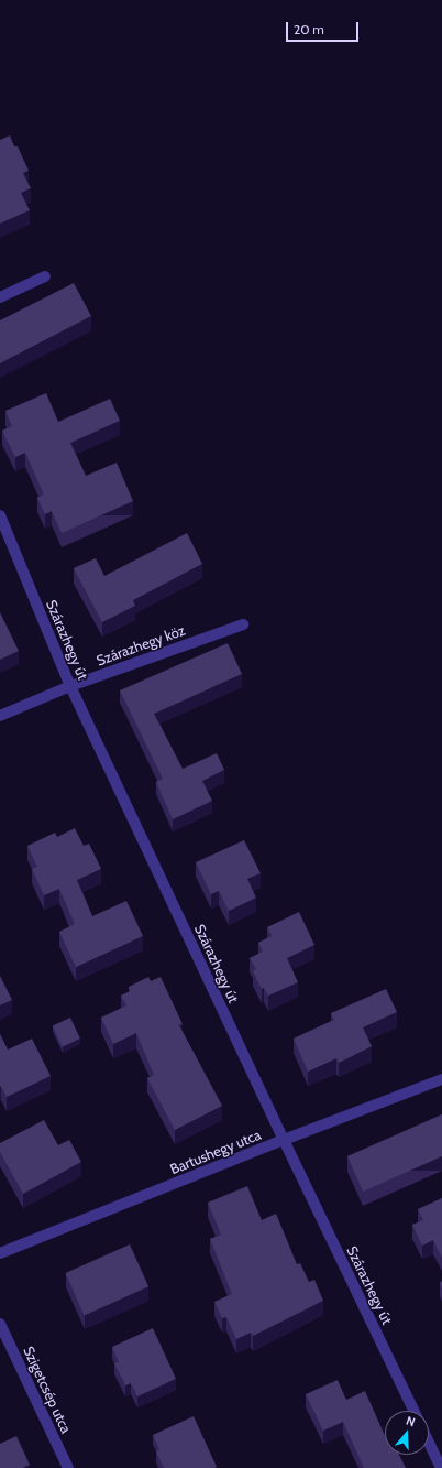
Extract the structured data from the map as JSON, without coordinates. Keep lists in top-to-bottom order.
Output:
{
  "streets": {
    "street": [
      "Szárazhegy út",
      "Szárazhegy köz",
      "Bartushegy utca",
      "Szigetcsép utca"
    ]
  },
  "crossings": [
    ["Szárazhegy út", "Szárazhegy köz"],
    ["Szárazhegy út", "Bartushegy utca"]
  ],
  "scale_bar": "20 m",
  "north": "top"
}
